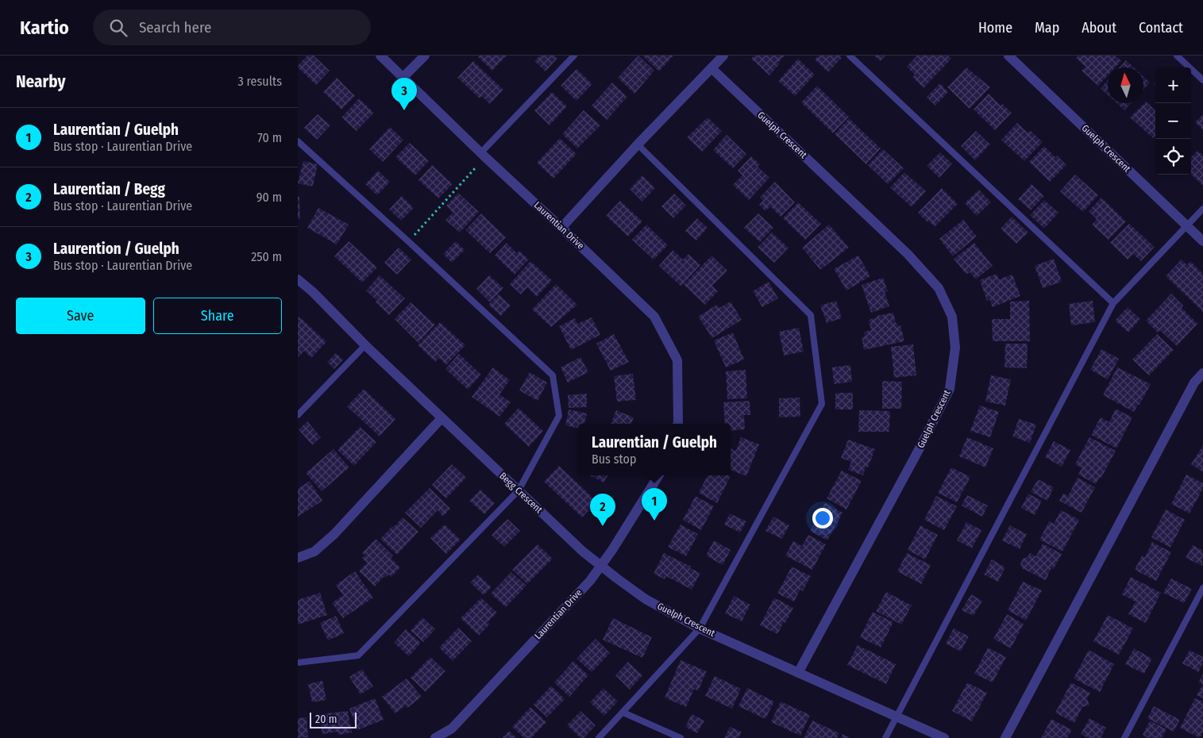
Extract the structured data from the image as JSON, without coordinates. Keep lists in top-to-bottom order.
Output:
{
  "streets": {
    "street": ["Guelph Crescent", "Laurentian Drive", "Begg Crescent"]
  },
  "crossings": [
    ["Guelph Crescent", "Laurentian Drive"],
    ["Guelph Crescent", "Begg Crescent"],
    ["Laurentian Drive", "Begg Crescent"]
  ],
  "scale_bar": "20 m",
  "north": "top",
  "page": {
    "header": "Kartio",
    "search": "Search here",
    "nav": [
      "Home",
      "Map",
      "About",
      "Contact"
    ],
    "heading": ["Nearby", "3 results"],
    "map_buttons": ["+", "−"],
    "pins": ["3", "1", "2"],
    "list": [
      {
        "mark": "1",
        "name": "Laurentian / Guelph",
        "note": "Bus stop · Laurentian Drive",
        "value": "70 m"
      },
      {
        "mark": "2",
        "name": "Laurentian / Begg",
        "note": "Bus stop · Laurentian Drive",
        "value": "90 m"
      },
      {
        "mark": "3",
        "name": "Laurention / Guelph",
        "note": "Bus stop · Laurentian Drive",
        "value": "250 m"
      }
    ],
    "buttons": ["Save", "Share"],
    "popup": ["Laurentian / Guelph", "Bus stop"],
    "scale": "20 m"
  }
}
